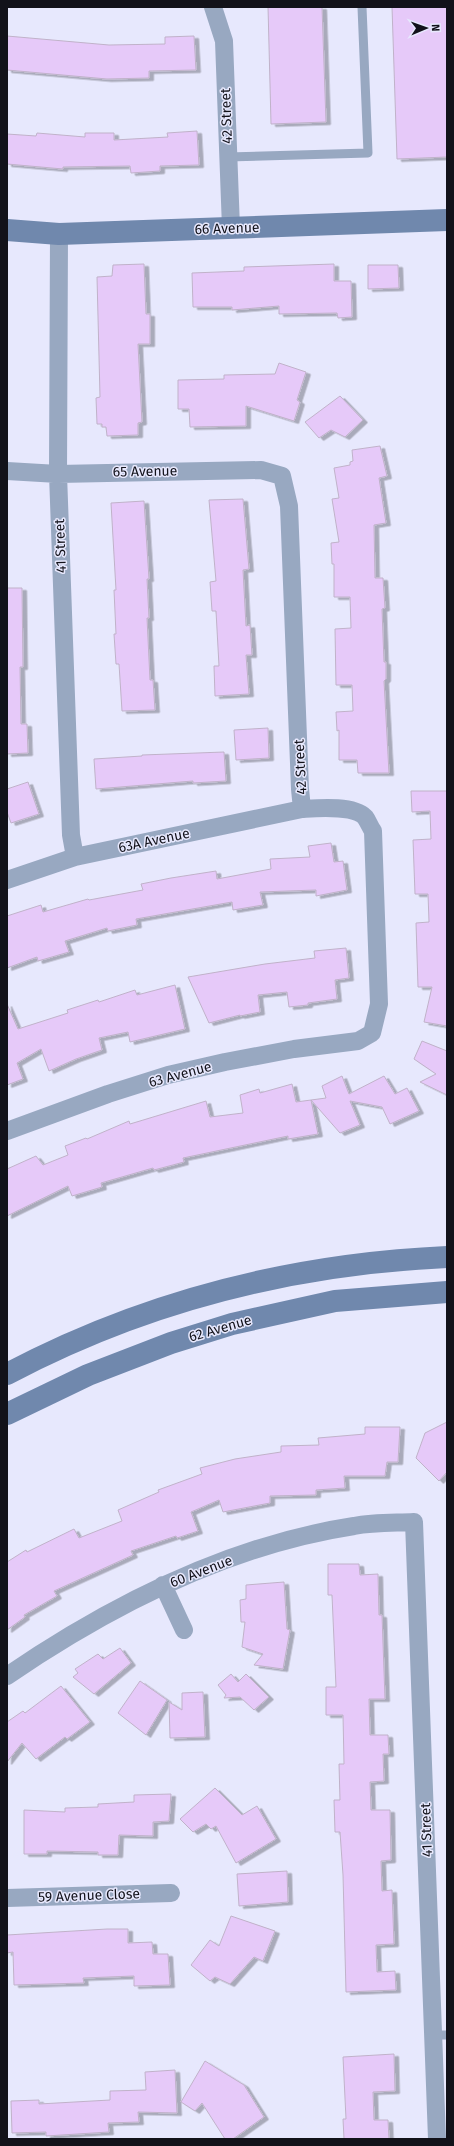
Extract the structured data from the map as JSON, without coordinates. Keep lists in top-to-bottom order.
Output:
{
  "streets": {
    "main road": ["66 Avenue", "62 Avenue"],
    "street": [
      "42 Street",
      "65 Avenue",
      "41 Street",
      "63A Avenue",
      "63 Avenue",
      "60 Avenue",
      "59 Avenue Close"
    ]
  },
  "crossings": [
    ["42 Street", "66 Avenue"],
    ["42 Street", "65 Avenue"],
    ["42 Street", "63A Avenue"],
    ["42 Street", "63 Avenue"],
    ["66 Avenue", "41 Street"],
    ["65 Avenue", "41 Street"],
    ["41 Street", "63A Avenue"],
    ["41 Street", "60 Avenue"]
  ],
  "north": "right"
}
